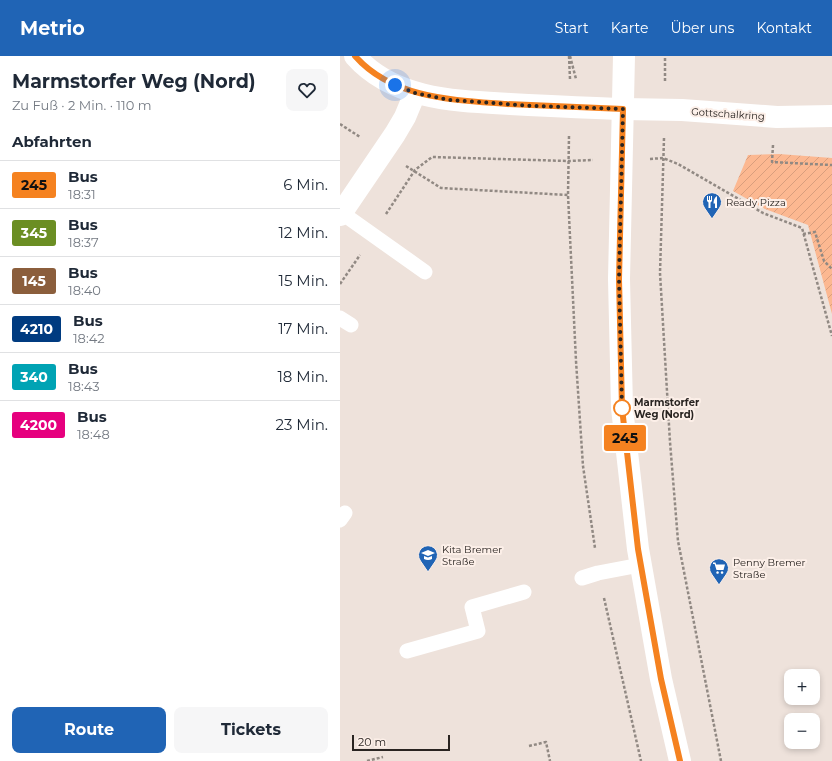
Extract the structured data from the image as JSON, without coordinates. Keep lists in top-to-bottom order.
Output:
{
  "streets": {
    "main road": ["Gottschalkring"]
  },
  "places": {
    "restaurant": ["Ready Pizza"],
    "other": ["Marmstorfer Weg (Nord)"],
    "school or university": ["Kita Bremer Straße"],
    "supermarket": ["Penny Bremer Straße"]
  },
  "lines": ["bus line 245"],
  "scale_bar": "20 m",
  "page": {
    "header": "Metrio",
    "nav": [
      "Start",
      "Karte",
      "Über uns",
      "Kontakt"
    ],
    "heading": [
      ["Marmstorfer Weg (Nord)", "Zu Fuß · 2 Min. · 110 m"],
      "Abfahrten"
    ],
    "on_map": "245",
    "list": [
      {
        "mark": "245",
        "name": "Bus",
        "note": "18:31",
        "value": "6 Min."
      },
      {
        "mark": "345",
        "name": "Bus",
        "note": "18:37",
        "value": "12 Min."
      },
      {
        "mark": "145",
        "name": "Bus",
        "note": "18:40",
        "value": "15 Min."
      },
      {
        "mark": "4210",
        "name": "Bus",
        "note": "18:42",
        "value": "17 Min."
      },
      {
        "mark": "340",
        "name": "Bus",
        "note": "18:43",
        "value": "18 Min."
      },
      {
        "mark": "4200",
        "name": "Bus",
        "note": "18:48",
        "value": "23 Min."
      }
    ],
    "map_buttons": ["+", "−"],
    "buttons": ["Route", "Tickets"],
    "scale": "20 m"
  }
}
